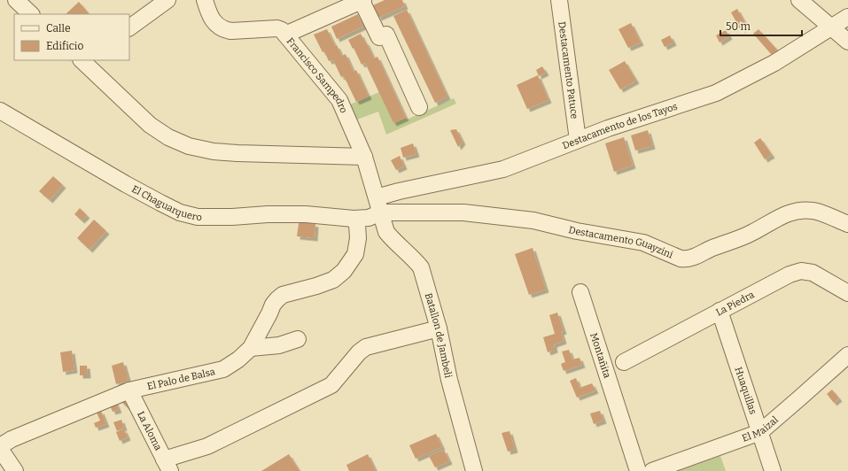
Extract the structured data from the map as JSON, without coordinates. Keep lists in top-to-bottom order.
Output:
{
  "streets": {
    "street": [
      "Destacamento Patuce",
      "Francisco Sampedro",
      "Destacamento de los Tayos",
      "El Chaguarquero",
      "Destacamento Guayzini",
      "La Piedra",
      "Batallon de Jambeli",
      "Montañita",
      "El Palo de Balsa",
      "Huaquillas",
      "El Maizal",
      "La Aloma"
    ]
  },
  "crossings": [
    ["Destacamento Patuce", "Destacamento de los Tayos"],
    ["Francisco Sampedro", "Destacamento de los Tayos"],
    ["Francisco Sampedro", "El Chaguarquero"],
    ["Francisco Sampedro", "Destacamento Guayzini"],
    ["Francisco Sampedro", "Batallon de Jambeli"],
    ["Destacamento de los Tayos", "El Chaguarquero"],
    ["Destacamento de los Tayos", "Destacamento Guayzini"],
    ["Destacamento de los Tayos", "Batallon de Jambeli"],
    ["El Chaguarquero", "Destacamento Guayzini"],
    ["El Chaguarquero", "Batallon de Jambeli"],
    ["El Chaguarquero", "El Palo de Balsa"],
    ["Destacamento Guayzini", "Batallon de Jambeli"],
    ["La Piedra", "Huaquillas"],
    ["El Palo de Balsa", "La Aloma"],
    ["Huaquillas", "El Maizal"]
  ],
  "legend": ["Calle", "Edificio"],
  "scale_bar": "50 m"
}
